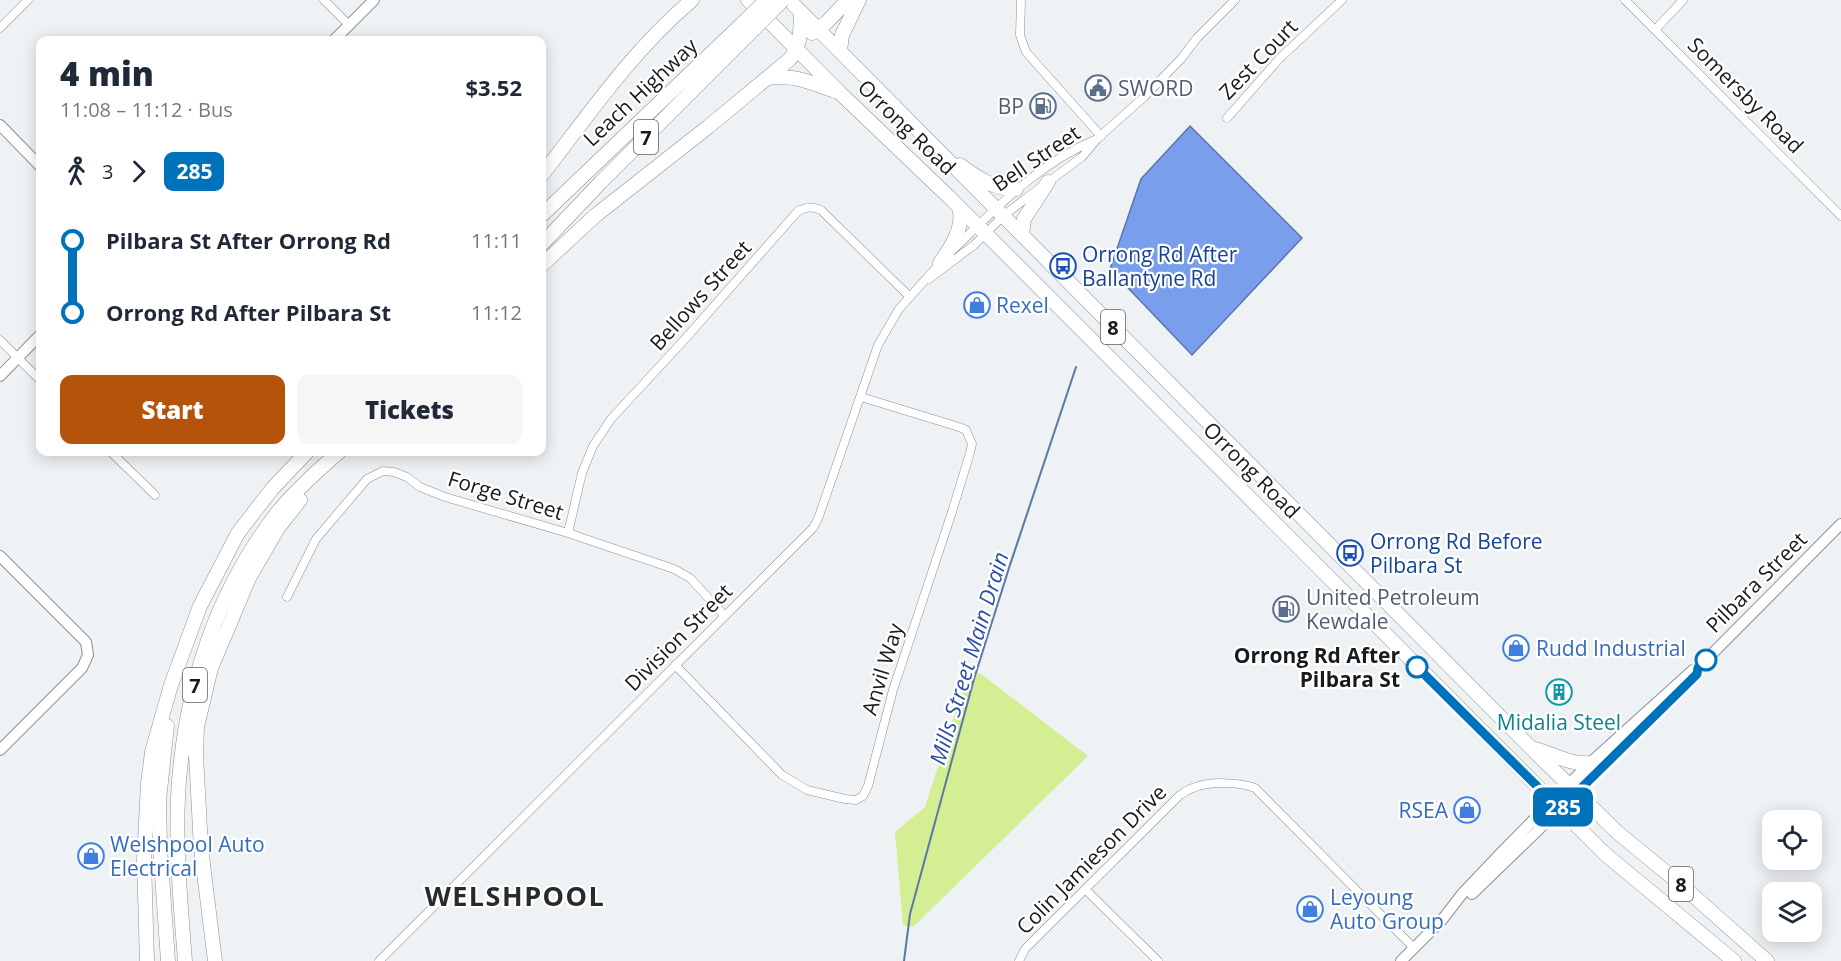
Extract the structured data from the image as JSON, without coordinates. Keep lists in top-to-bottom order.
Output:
{
  "streets": {
    "highway": [
      "Leach Highway",
      "Orrong Road",
      "7",
      "8"
    ],
    "main road": ["Pilbara Street"],
    "street": [
      "Zest Court",
      "Somersby Road",
      "Bell Street",
      "Bellows Street",
      "Forge Street",
      "Division Street",
      "Anvil Way",
      "Colin Jamieson Drive"
    ]
  },
  "crossings": [
    ["Orrong Road", "Bell Street"],
    ["Orrong Road", "Pilbara Street"],
    ["Orrong Road", "Division Street"],
    ["Bellows Street", "Forge Street"],
    ["Bellows Street", "Division Street"],
    ["Forge Street", "Division Street"],
    ["Pilbara Street", "Colin Jamieson Drive"],
    ["Division Street", "Anvil Way"]
  ],
  "districts": ["WELSHPOOL"],
  "water": ["Mills Street Main Drain"],
  "places": {
    "public building": ["SWORD"],
    "fuel station": ["BP", "United Petroleum Kewdale"],
    "bus stop": ["Orrong Rd After Ballantyne Rd", "Orrong Rd Before Pilbara St"],
    "shop": [
      "Rexel",
      "Rudd Industrial",
      "RSEA",
      "Welshpool Auto Electrical",
      "Leyoung Auto Group"
    ],
    "other": ["Orrong Rd After Pilbara St"],
    "building": ["Midalia Steel"]
  },
  "lines": ["bus line 285"],
  "page": {
    "on_map": "285",
    "heading": ["4 min", "11:08 – 11:12 · Bus", "$3.52"],
    "legs": ["3", "285"],
    "list": [
      {
        "name": "Pilbara St After Orrong Rd",
        "value": "11:11"
      },
      {
        "name": "Orrong Rd After Pilbara St",
        "value": "11:12"
      }
    ],
    "buttons": ["Start", "Tickets"]
  }
}
